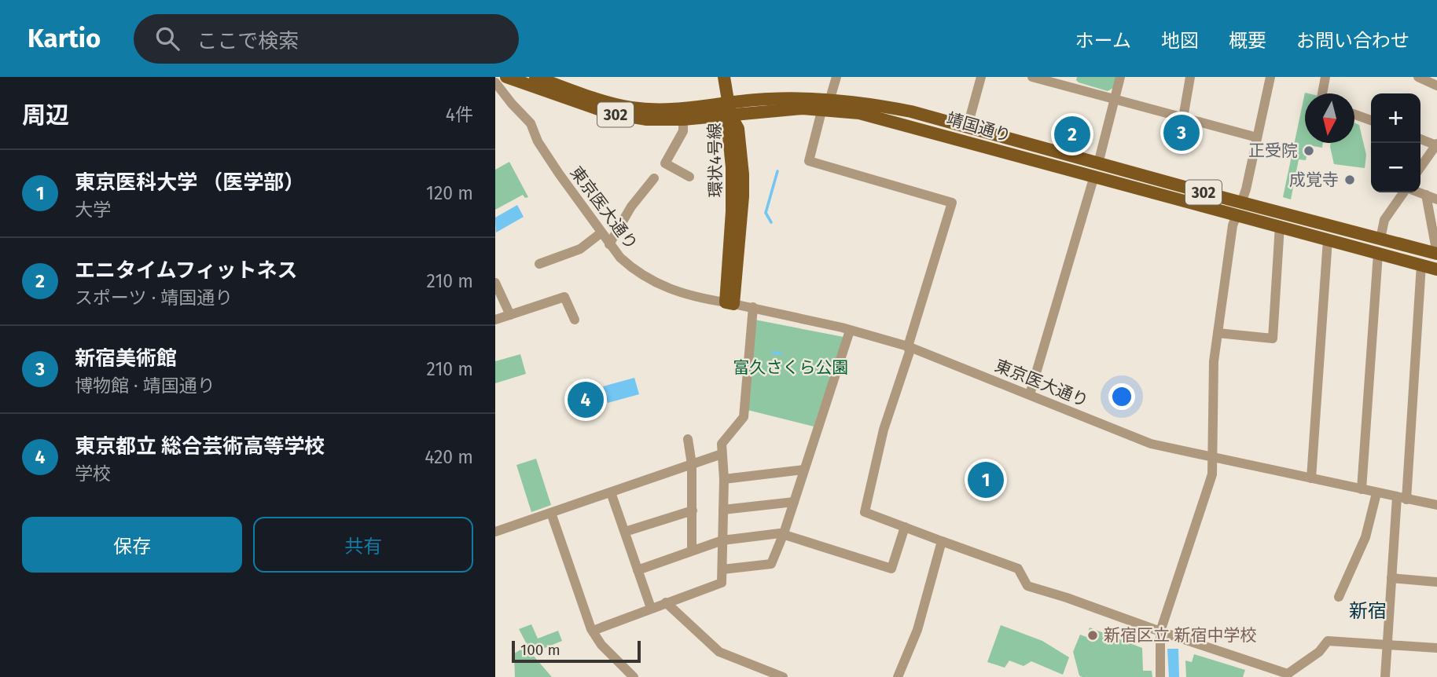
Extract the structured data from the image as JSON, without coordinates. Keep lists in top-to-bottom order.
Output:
{
  "streets": {
    "main road": ["302", "靖国通り", "環状4号線"],
    "street": ["東京医大通り"]
  },
  "crossings": [
    ["靖国通り", "環状4号線"],
    ["環状4号線", "東京医大通り"]
  ],
  "districts": ["新宿"],
  "parks": ["富久さくら公園"],
  "places": ["正受院", "成覚寺", "新宿区立 新宿中学校"],
  "scale_bar": "100 m",
  "north": "bottom",
  "page": {
    "header": "Kartio",
    "search": "ここで検索",
    "nav": [
      "ホーム",
      "地図",
      "概要",
      "お問い合わせ"
    ],
    "heading": ["周辺", "4件"],
    "map_buttons": ["+", "−"],
    "pins": [
      "3",
      "2",
      "4",
      "1"
    ],
    "list": [
      {
        "mark": "1",
        "name": "東京医科大学 （医学部）",
        "note": "大学",
        "value": "120 m"
      },
      {
        "mark": "2",
        "name": "エニタイムフィットネス",
        "note": "スポーツ · 靖国通り",
        "value": "210 m"
      },
      {
        "mark": "3",
        "name": "新宿美術館",
        "note": "博物館 · 靖国通り",
        "value": "210 m"
      },
      {
        "mark": "4",
        "name": "東京都立 総合芸術高等学校",
        "note": "学校",
        "value": "420 m"
      }
    ],
    "buttons": ["保存", "共有"],
    "scale": "100 m"
  }
}
